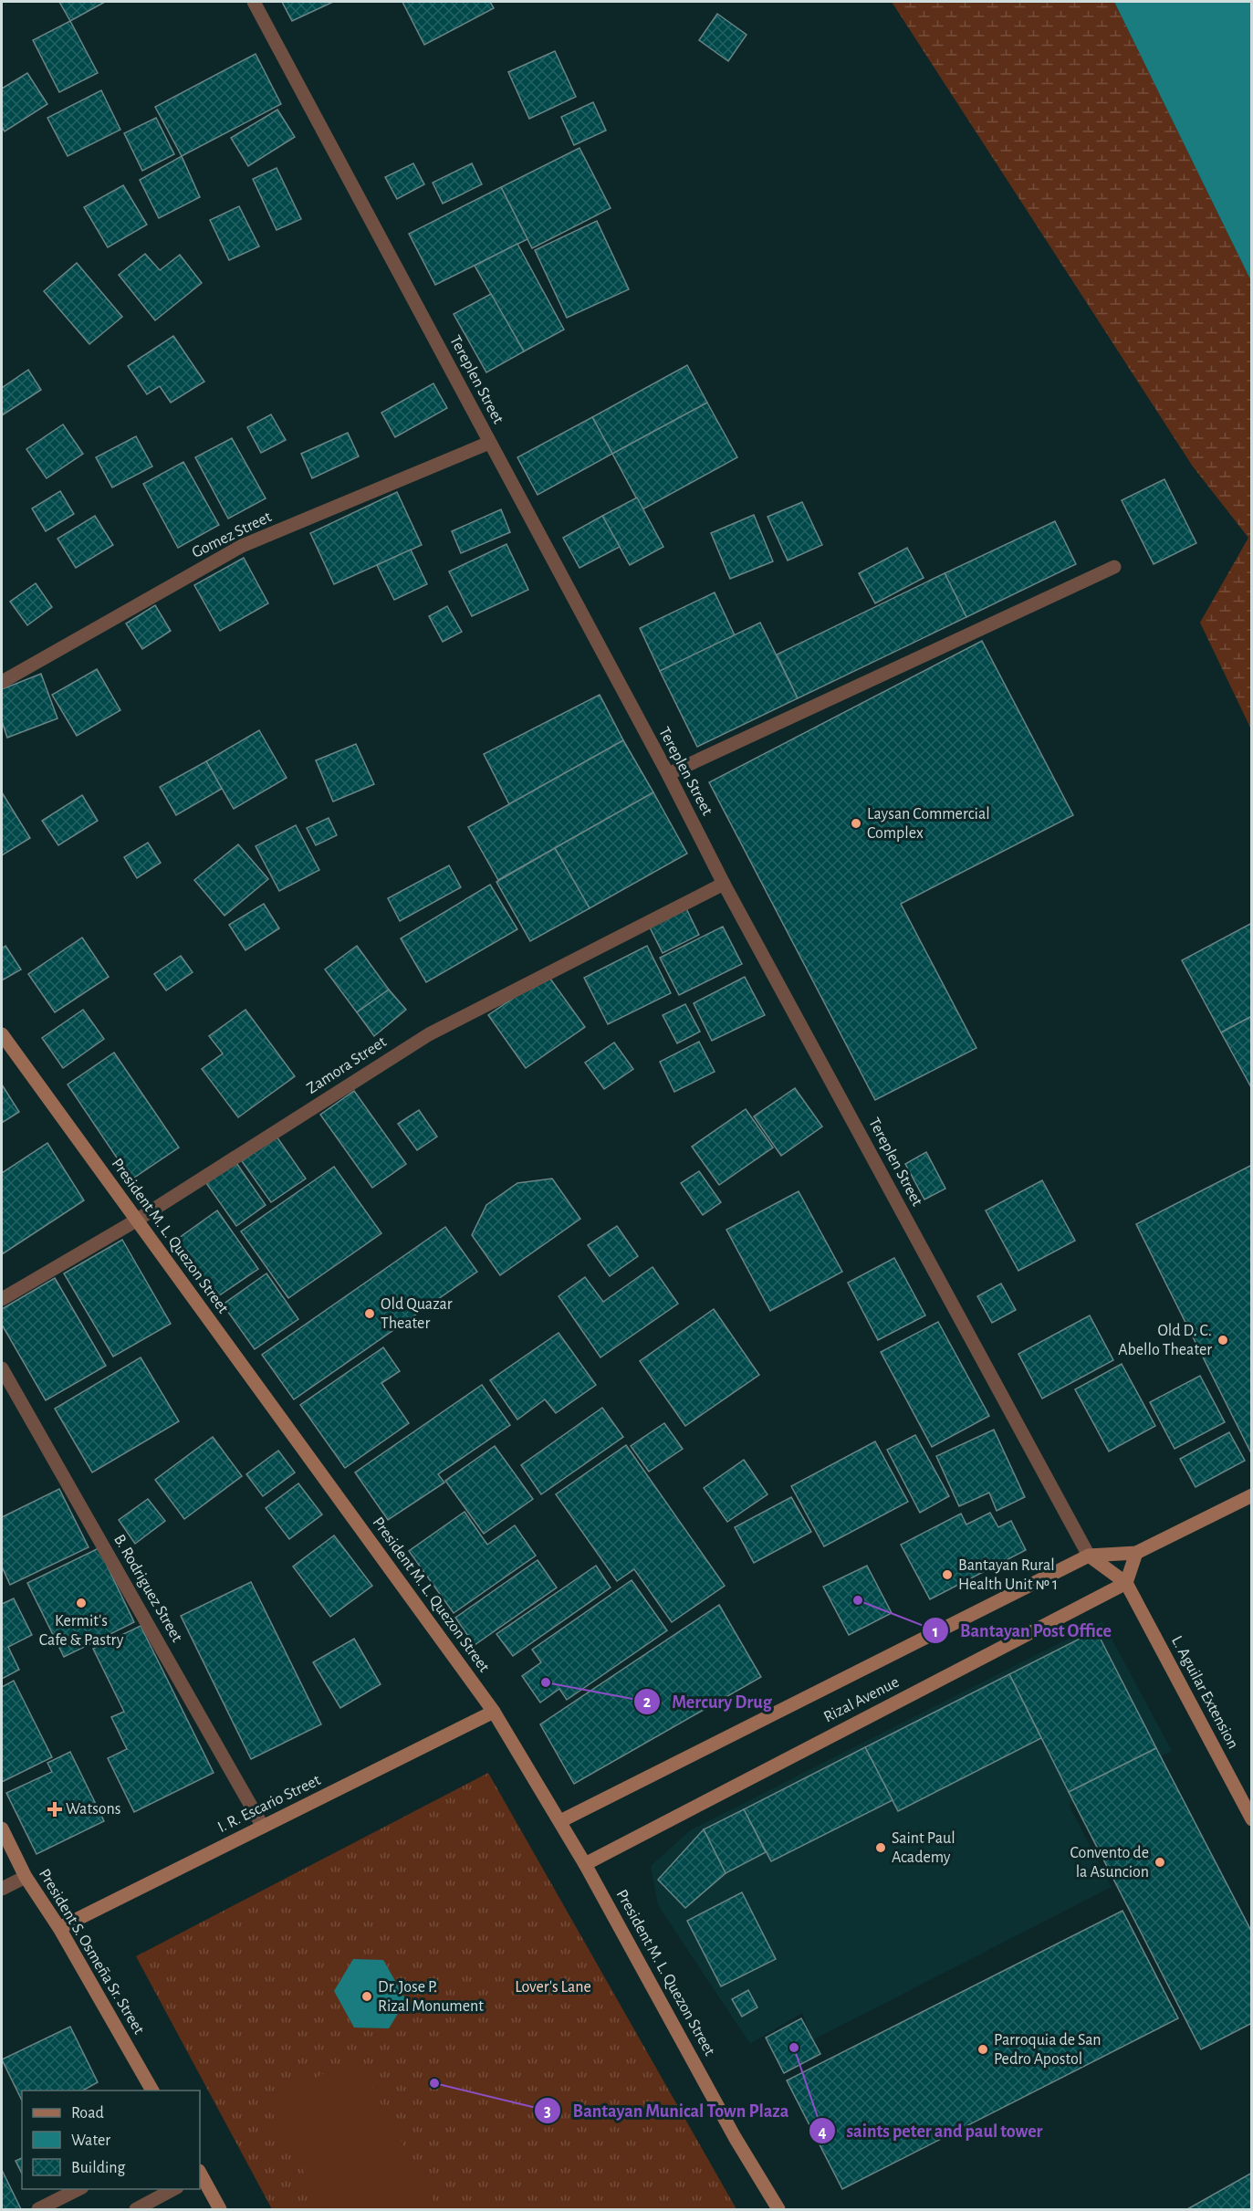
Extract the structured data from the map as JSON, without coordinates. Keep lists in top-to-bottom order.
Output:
{
  "streets": {
    "main road": [
      "President M. L. Quezon Street",
      "L. Aguilar Extension",
      "Rizal Avenue",
      "I. R. Escario Street",
      "President S. Osmeña Sr. Street"
    ],
    "street": [
      "Tereplen Street",
      "Gomez Street",
      "Zamora Street",
      "B. Rodriguez Street"
    ]
  },
  "crossings": [
    ["Tereplen Street", "Gomez Street"],
    ["Tereplen Street", "Zamora Street"],
    ["Tereplen Street", "Rizal Avenue"],
    ["Zamora Street", "President M. L. Quezon Street"],
    ["President M. L. Quezon Street", "Rizal Avenue"],
    ["President M. L. Quezon Street", "I. R. Escario Street"],
    ["B. Rodriguez Street", "I. R. Escario Street"],
    ["L. Aguilar Extension", "Rizal Avenue"],
    ["I. R. Escario Street", "President S. Osmeña Sr. Street"]
  ],
  "parks": ["Lover's Lane"],
  "places": {
    "other": [
      "Laysan Commercial Complex",
      "Old Quazar Theater",
      "Old D. C. Abello Theater",
      "Bantayan Rural Health Unit № 1",
      "Bantayan Post Office",
      "Kermit's Cafe & Pastry",
      "Mercury Drug",
      "Saint Paul Academy",
      "Convento de la Asuncion",
      "Dr. Jose P. Rizal Monument",
      "saints peter and paul tower",
      "Parroquia de San Pedro Apostol",
      "Bantayan Munical Town Plaza"
    ],
    "health": ["Watsons"]
  },
  "legend": ["Road", "Water", "Building"]
}
